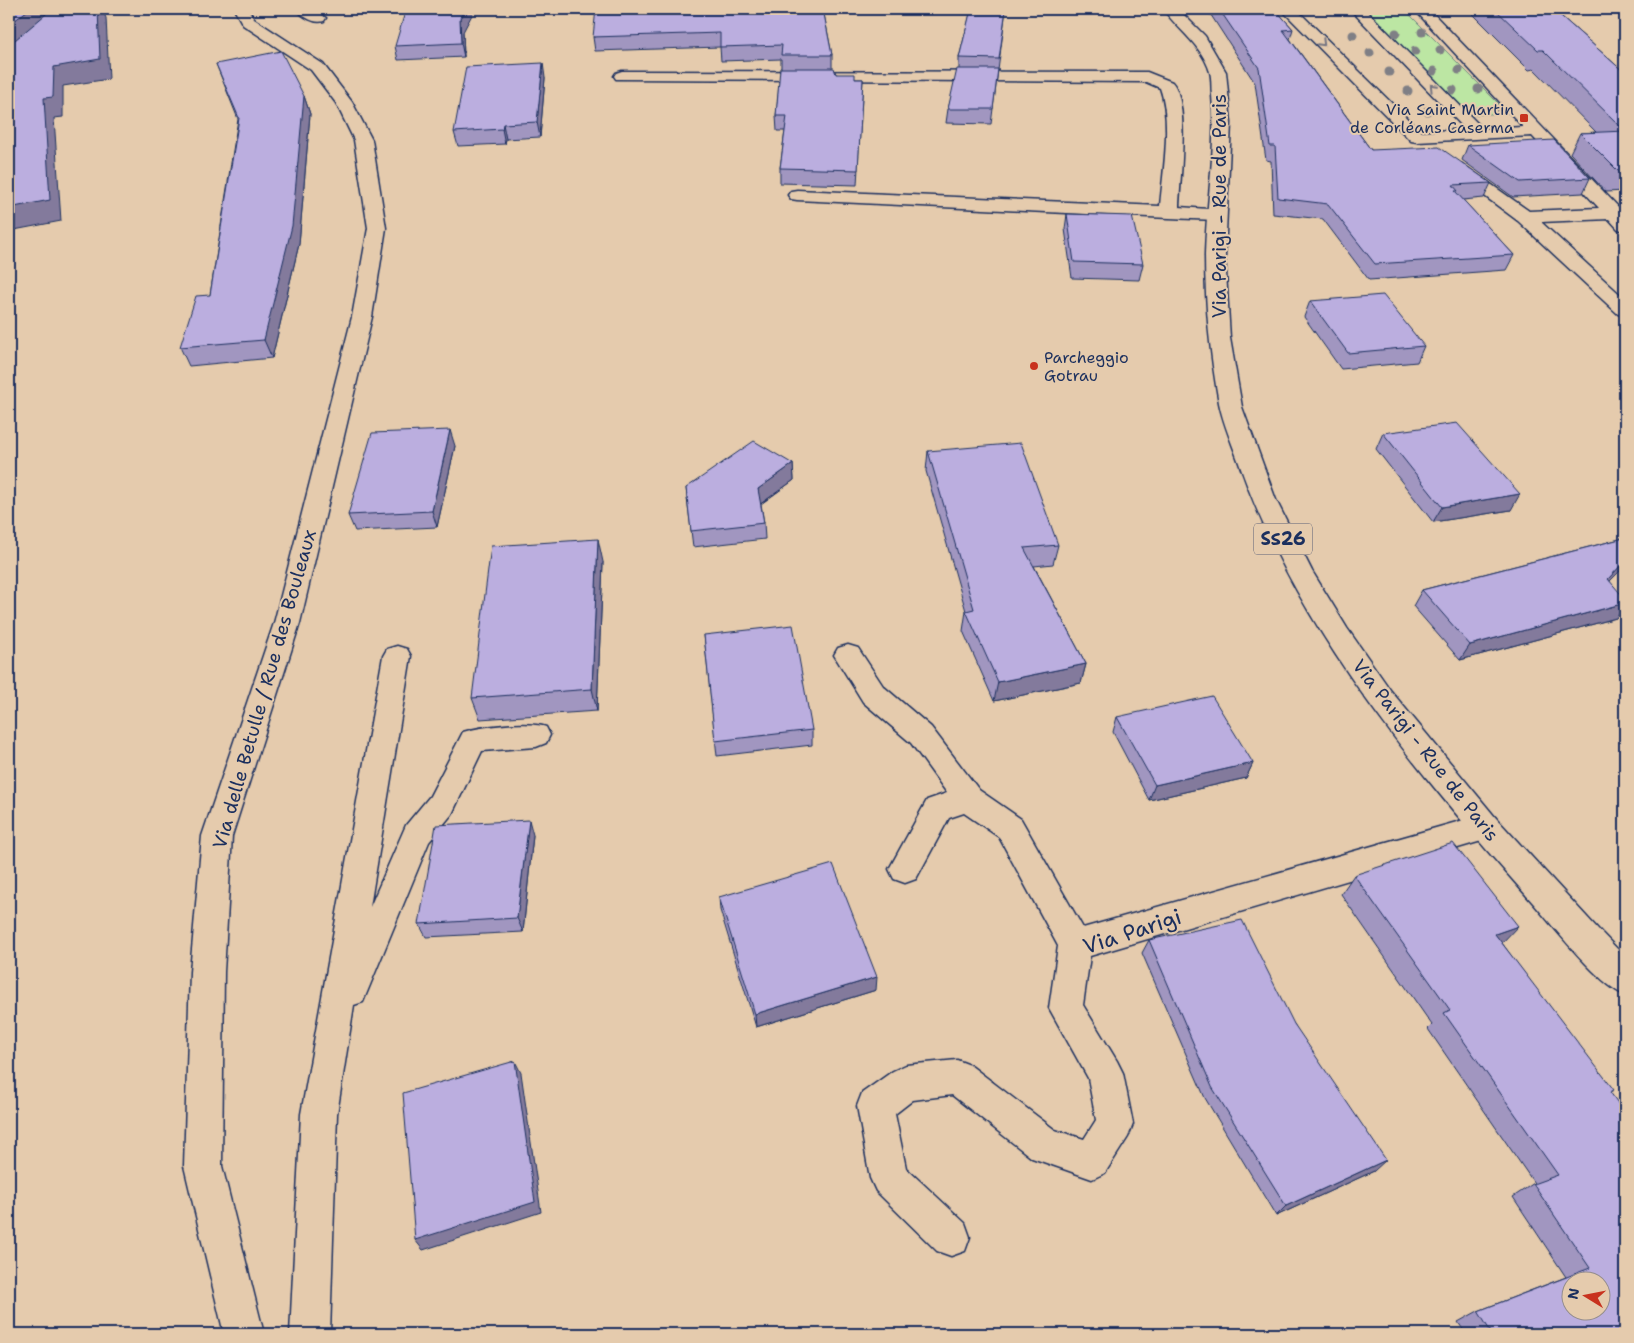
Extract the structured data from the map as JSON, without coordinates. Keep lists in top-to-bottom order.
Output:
{
  "streets": {
    "street": [
      "Via Parigi - Rue de Paris",
      "SS26",
      "Via delle Betulle / Rue des Bouleaux",
      "Via Parigi"
    ]
  },
  "crossings": [
    ["Via Parigi - Rue de Paris", "Via Parigi"]
  ],
  "places": {
    "transit": ["Via Saint Martin de Corléans Caserma"],
    "other": ["Parcheggio Gotrau"]
  },
  "north": "left"
}
